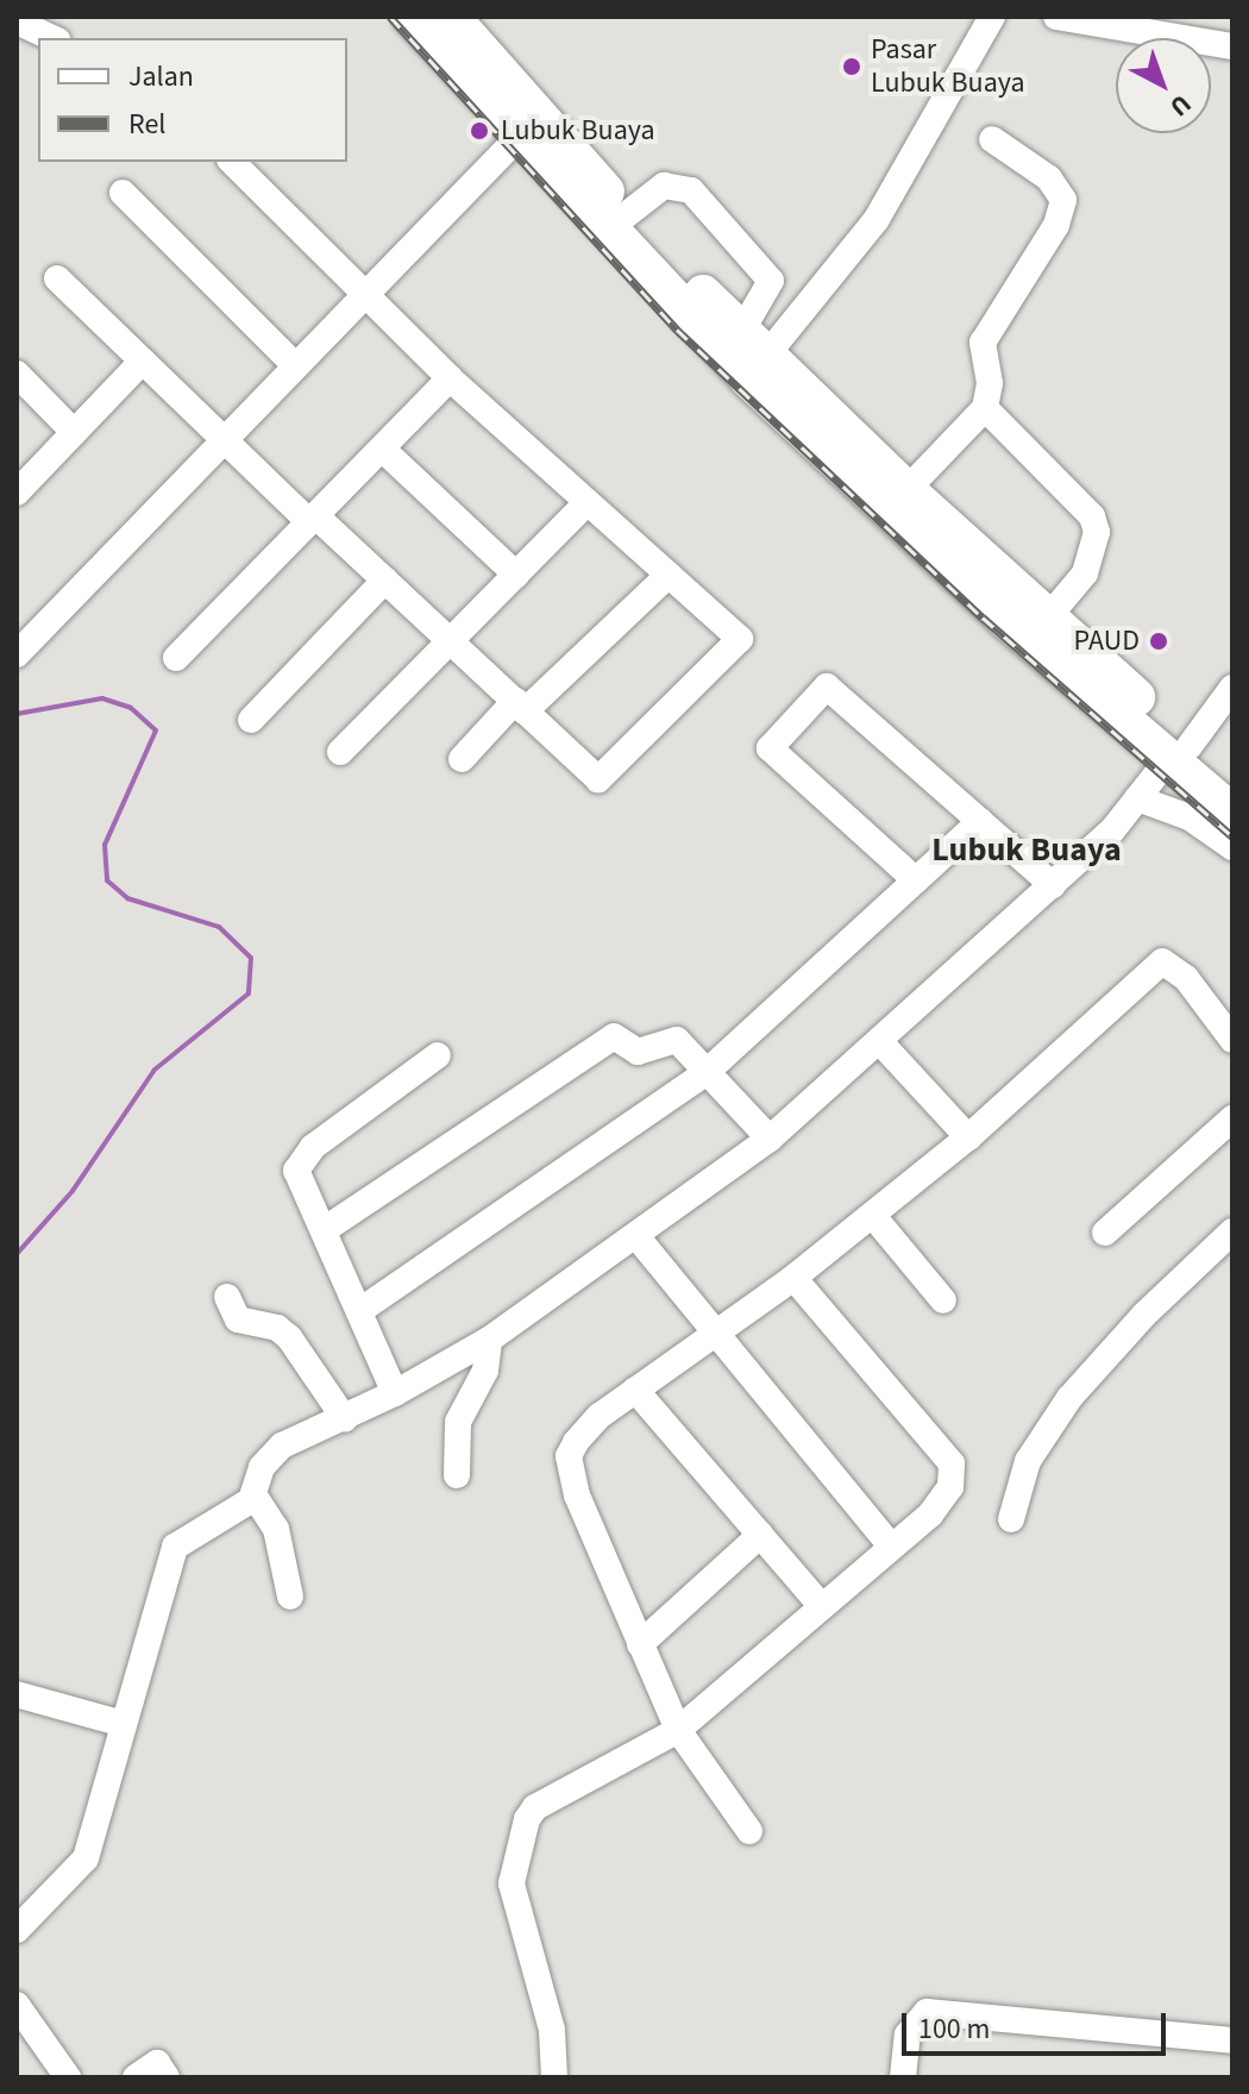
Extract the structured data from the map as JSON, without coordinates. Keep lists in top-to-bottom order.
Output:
{
  "districts": ["Lubuk Buaya"],
  "places": ["Pasar Lubuk Buaya", "Lubuk Buaya", "PAUD"],
  "legend": ["Jalan", "Rel"],
  "scale_bar": "100 m",
  "north": "bottom right"
}
